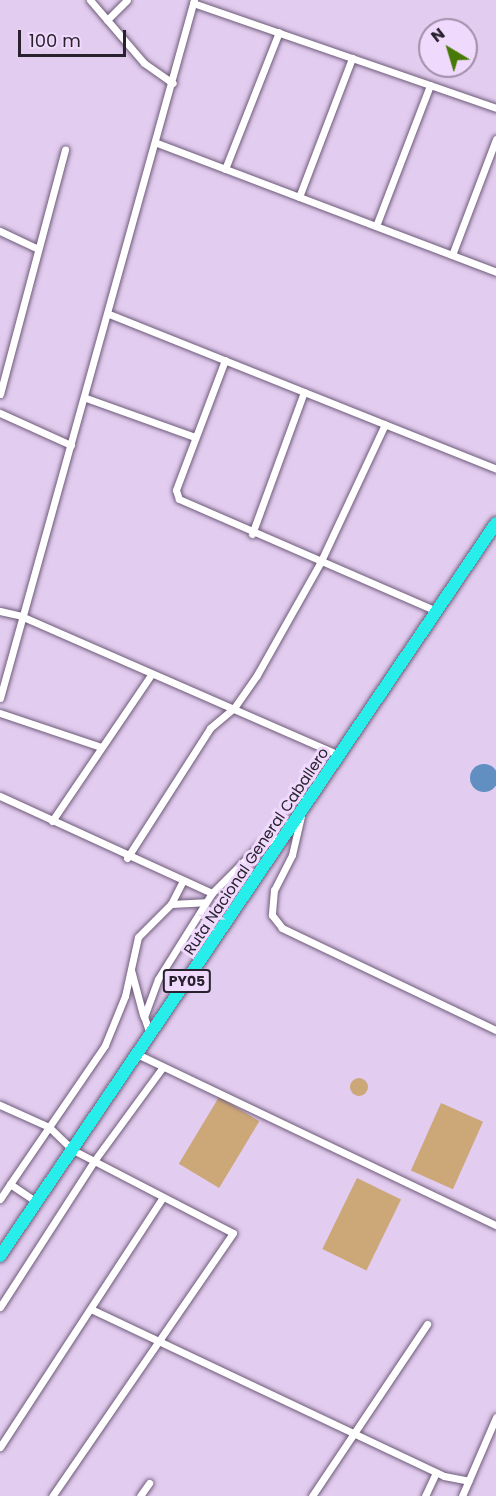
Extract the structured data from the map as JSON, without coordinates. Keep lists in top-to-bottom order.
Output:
{
  "streets": {
    "highway": ["Ruta Nacional General Caballero", "PY05"]
  },
  "scale_bar": "100 m",
  "north": "top left"
}
